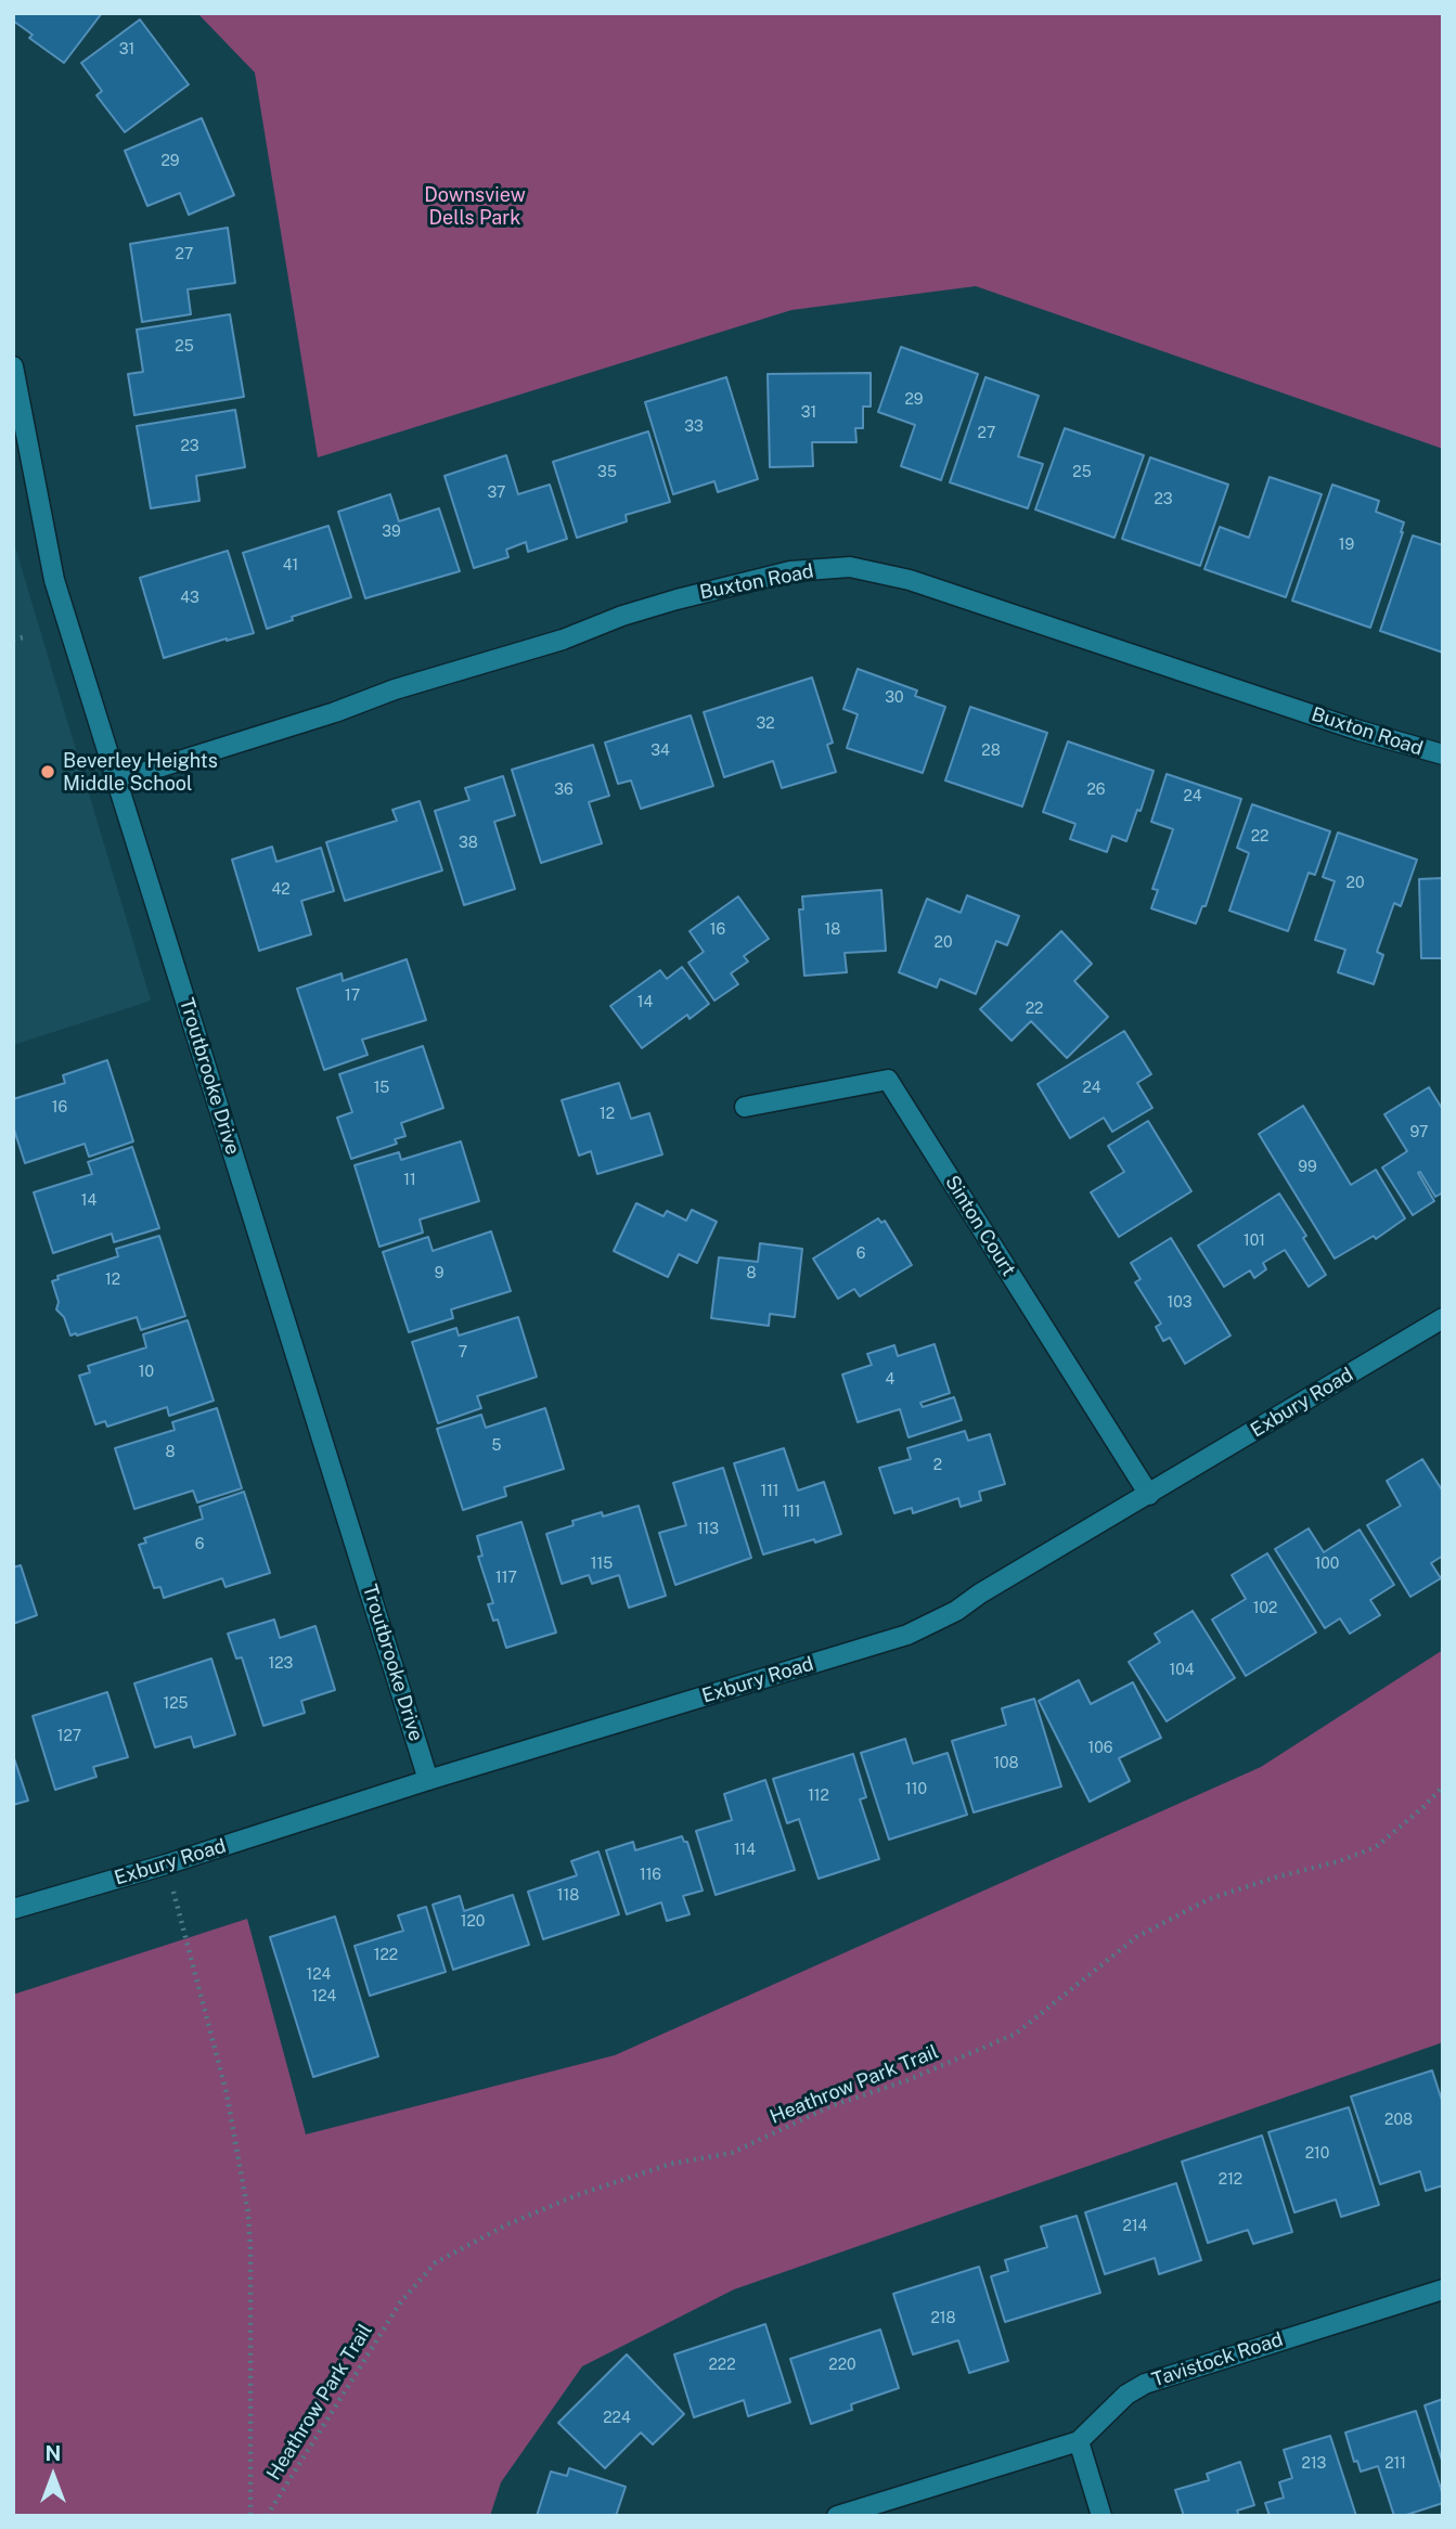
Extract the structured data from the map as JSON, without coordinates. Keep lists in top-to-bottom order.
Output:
{
  "streets": {
    "street": [
      "Buxton Road",
      "Troutbrooke Drive",
      "Sinton Court",
      "Exbury Road",
      "Tavistock Road"
    ],
    "path": ["Heathrow Park Trail"]
  },
  "crossings": [
    ["Buxton Road", "Troutbrooke Drive"],
    ["Troutbrooke Drive", "Exbury Road"],
    ["Sinton Court", "Exbury Road"],
    ["Exbury Road", "Heathrow Park Trail"]
  ],
  "parks": ["Downsview Dells Park"],
  "places": ["Beverley Heights Middle School"],
  "house_numbers": [
    "31",
    "29",
    "27",
    "25",
    "29",
    "31",
    "33",
    "27",
    "23",
    "35",
    "25",
    "37",
    "23",
    "39",
    "19",
    "41",
    "43",
    "30",
    "32",
    "34",
    "28",
    "36",
    "26",
    "24",
    "22",
    "38",
    "20",
    "42",
    "16",
    "18",
    "20",
    "17",
    "14",
    "22",
    "15",
    "24",
    "16",
    "12",
    "97",
    "99",
    "11",
    "14",
    "101",
    "6",
    "9",
    "8",
    "12",
    "103",
    "7",
    "10",
    "4",
    "5",
    "8",
    "2",
    "111",
    "111",
    "113",
    "6",
    "115",
    "100",
    "117",
    "102",
    "123",
    "104",
    "125",
    "127",
    "106",
    "108",
    "110",
    "112",
    "114",
    "116",
    "118",
    "120",
    "122",
    "124",
    "124",
    "208",
    "210",
    "212",
    "214",
    "218",
    "222",
    "220",
    "224",
    "213",
    "211"
  ],
  "north": "top"
}
